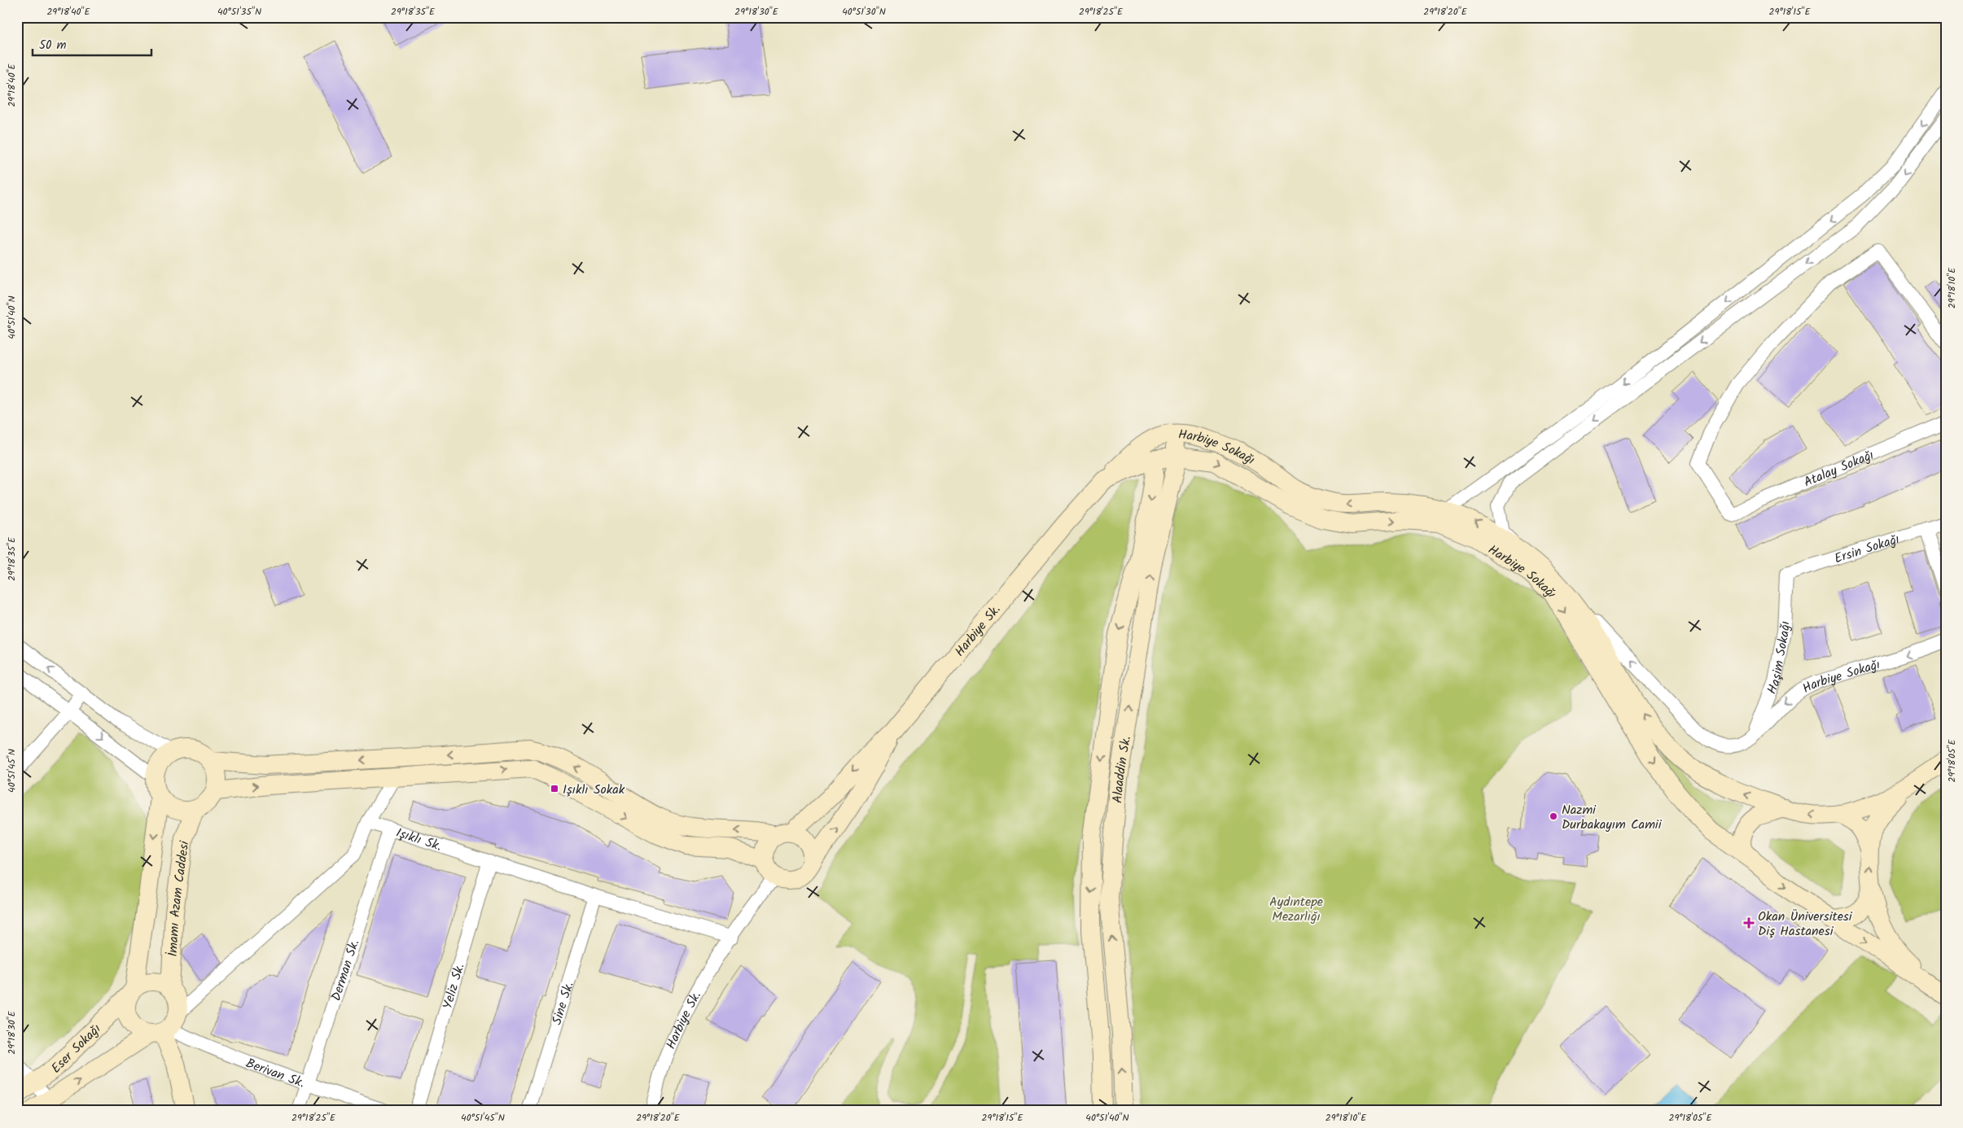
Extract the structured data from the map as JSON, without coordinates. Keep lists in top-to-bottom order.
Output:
{
  "streets": {
    "street": [
      "Harbiye Sokağı",
      "Atalay Sokağı",
      "Ersin Sokağı",
      "Harbiye Sk.",
      "Haşim Sokağı",
      "Alaaddin Sk.",
      "Işıklı Sk.",
      "İmamı Azam Caddesi",
      "Derman Sk.",
      "Yeliz Sk.",
      "Sine Sk.",
      "Eser Sokağı",
      "Berivan Sk."
    ]
  },
  "crossings": [
    ["Harbiye Sokağı", "Harbiye Sk."],
    ["Harbiye Sokağı", "Haşim Sokağı"],
    ["Harbiye Sokağı", "Alaaddin Sk."],
    ["Ersin Sokağı", "Haşim Sokağı"],
    ["Harbiye Sk.", "Alaaddin Sk."],
    ["Harbiye Sk.", "Işıklı Sk."],
    ["Işıklı Sk.", "Derman Sk."],
    ["Işıklı Sk.", "Yeliz Sk."],
    ["Işıklı Sk.", "Sine Sk."],
    ["İmamı Azam Caddesi", "Eser Sokağı"],
    ["İmamı Azam Caddesi", "Berivan Sk."],
    ["Derman Sk.", "Berivan Sk."],
    ["Eser Sokağı", "Berivan Sk."]
  ],
  "parks": ["Aydıntepe Mezarlığı"],
  "places": {
    "transit": ["Işıklı Sokak"],
    "other": ["Nazmi Durbakayım Camii"],
    "health": ["Okan Üniversitesi Diş Hastanesi"]
  },
  "scale_bar": "50 m",
  "coordinates": [
    "29°18'40\"E",
    "40°51'35\"N",
    "29°18'35\"E",
    "29°18'30\"E",
    "40°51'30\"N",
    "29°18'25\"E",
    "29°18'20\"E",
    "29°18'15\"E",
    "29°18'10\"E",
    "40°51'40\"N",
    "29°18'05\"E",
    "40°51'45\"N"
  ]
}
